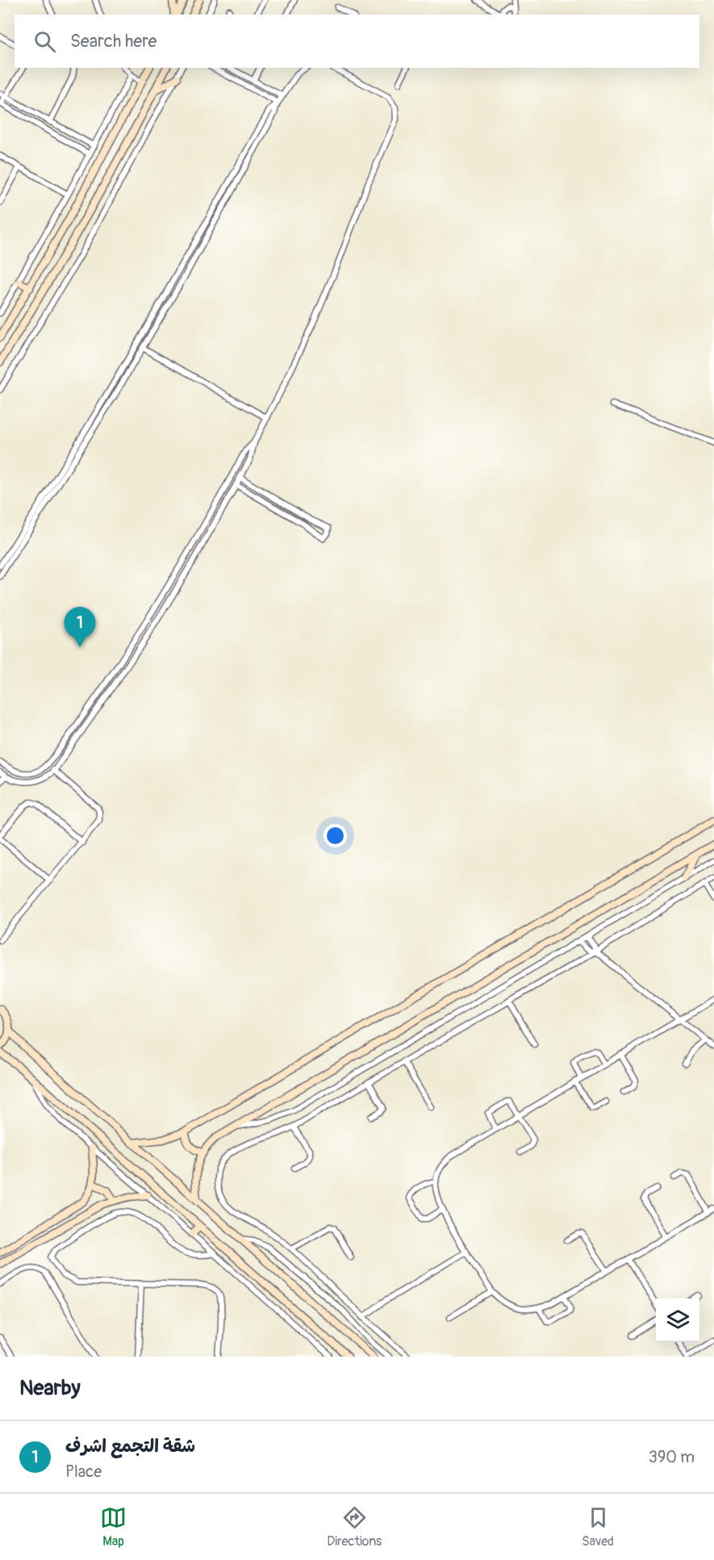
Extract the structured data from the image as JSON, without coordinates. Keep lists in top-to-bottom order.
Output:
{
  "page": {
    "search": "Search here",
    "pins": "1",
    "heading": "Nearby",
    "list": [
      {
        "mark": "1",
        "name": "شقة التجمع اشرف",
        "note": "Place",
        "value": "390 m"
      }
    ],
    "nav": ["Map", "Directions", "Saved"]
  }
}
